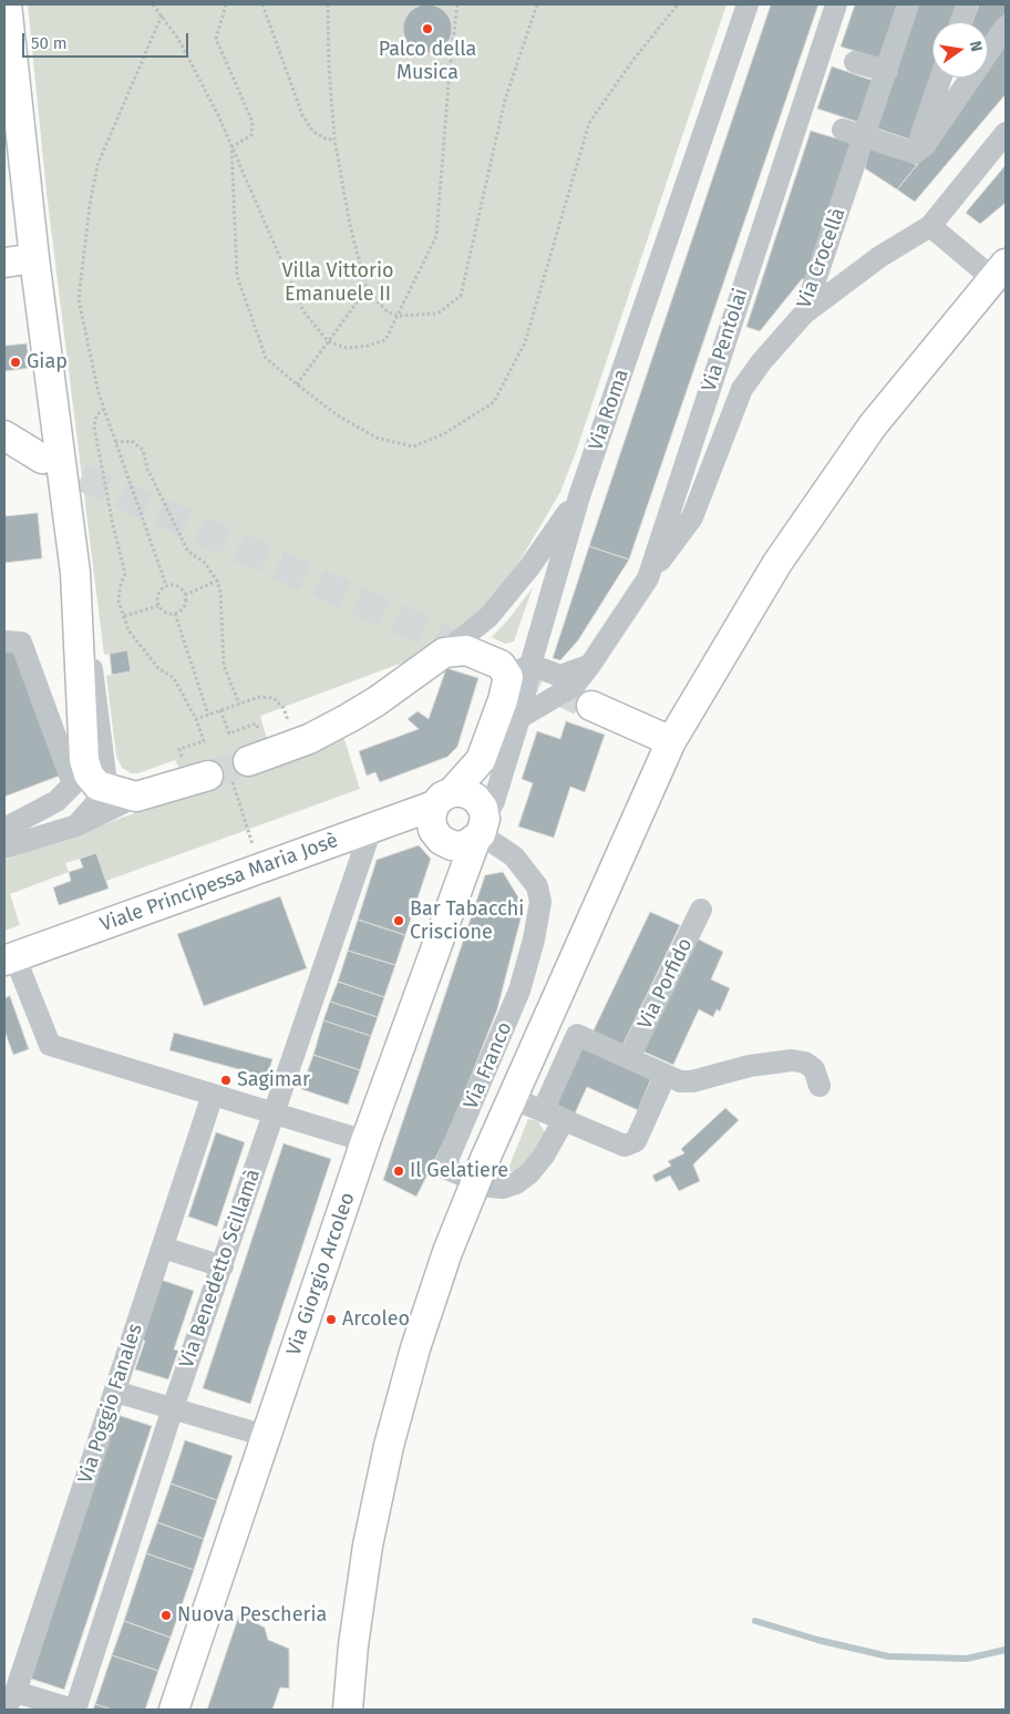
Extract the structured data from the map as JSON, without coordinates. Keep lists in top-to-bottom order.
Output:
{
  "streets": {
    "main road": ["Viale Principessa Maria Josè", "Via Giorgio Arcoleo"],
    "street": [
      "Via Crocellà",
      "Via Pentolai",
      "Via Roma",
      "Via Porfido",
      "Via Franco",
      "Via Benedetto Scillamà",
      "Via Poggio Fanales"
    ]
  },
  "crossings": [
    ["Via Crocellà", "Via Pentolai"],
    ["Via Pentolai", "Via Roma"],
    ["Via Roma", "Viale Principessa Maria Josè"],
    ["Via Roma", "Via Franco"],
    ["Via Roma", "Via Giorgio Arcoleo"],
    ["Viale Principessa Maria Josè", "Via Franco"],
    ["Viale Principessa Maria Josè", "Via Benedetto Scillamà"],
    ["Viale Principessa Maria Josè", "Via Giorgio Arcoleo"],
    ["Via Franco", "Via Giorgio Arcoleo"]
  ],
  "parks": ["Villa Vittorio Emanuele II"],
  "places": [
    "Palco della Musica",
    "Giap",
    "Bar Tabacchi Criscione",
    "Sagimar",
    "Il Gelatiere",
    "Arcoleo",
    "Nuova Pescheria"
  ],
  "scale_bar": "50 m",
  "north": "right"
}
